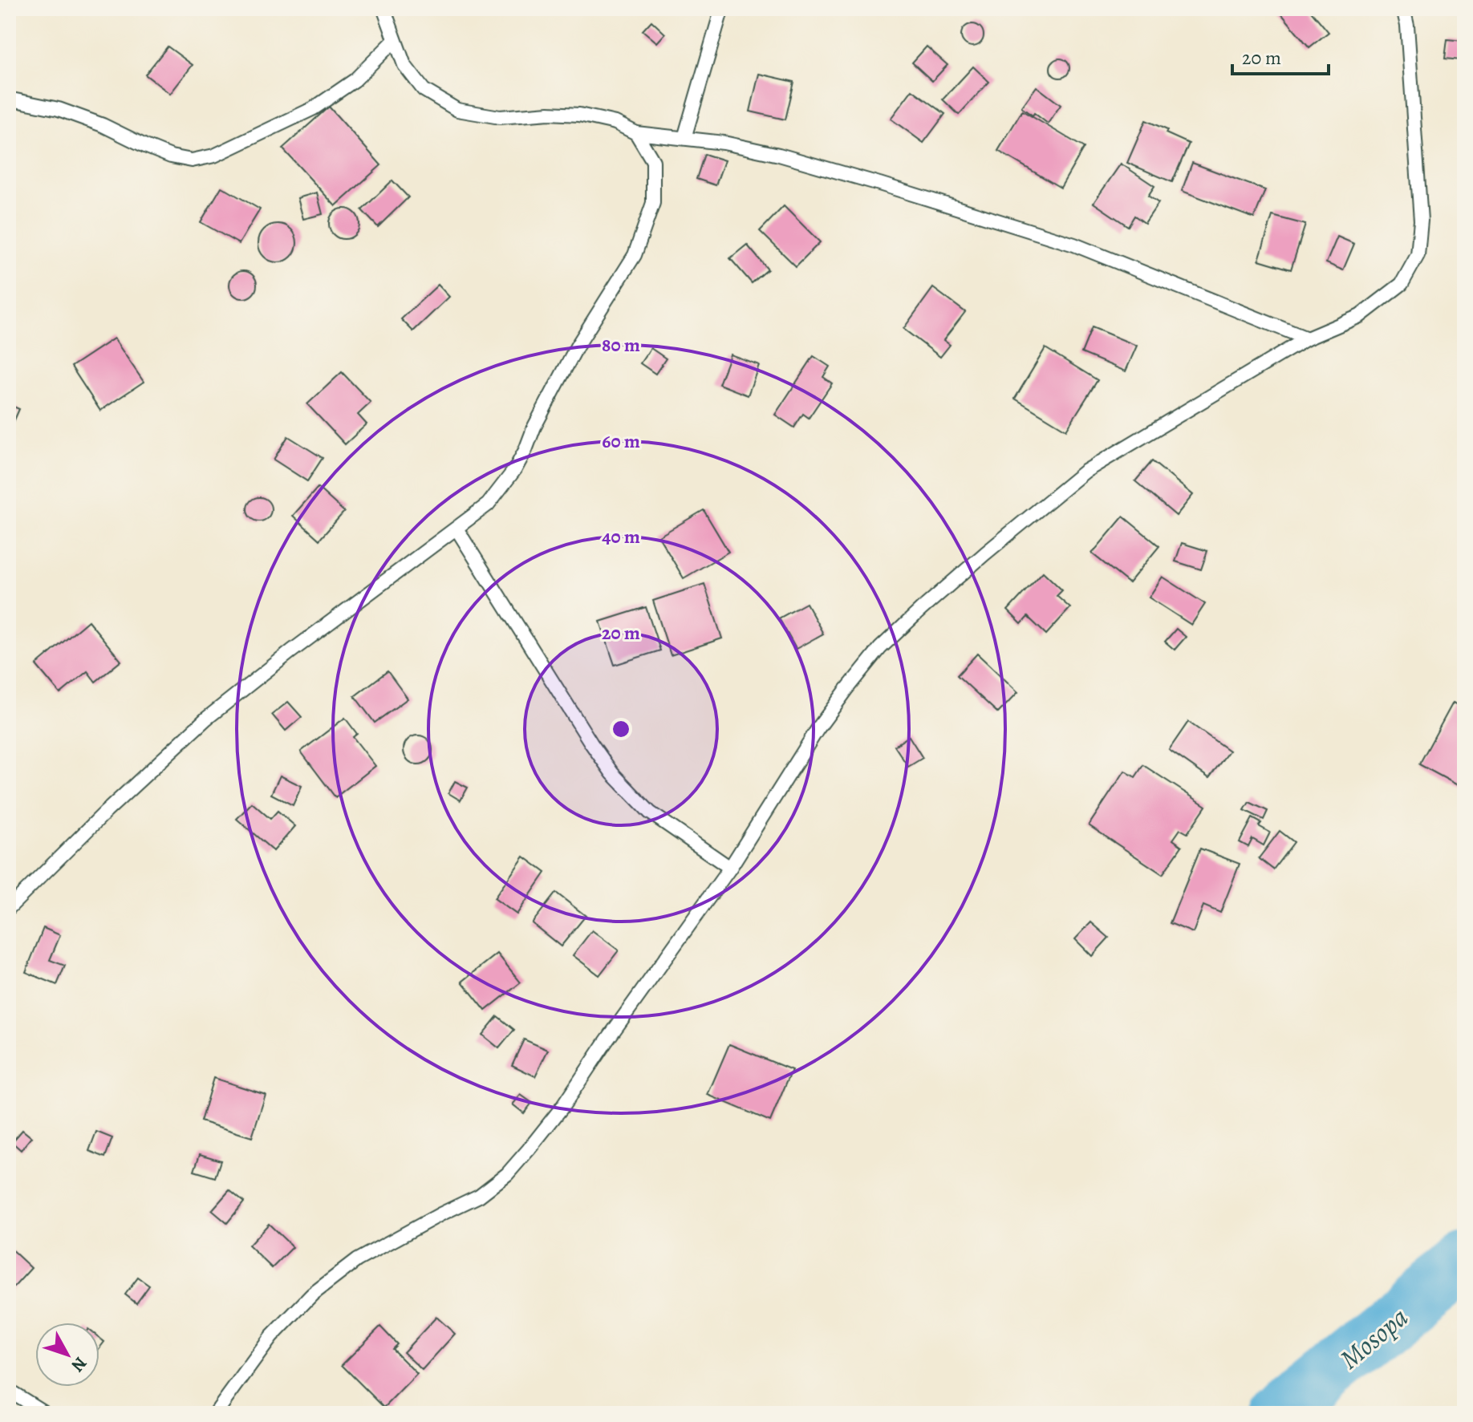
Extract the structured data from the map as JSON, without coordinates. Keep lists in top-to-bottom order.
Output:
{
  "water": ["Mosopa"],
  "scale_bar": "20 m",
  "north": "bottom right",
  "rings": [
    "80 m",
    "60 m",
    "40 m",
    "20 m"
  ]
}
